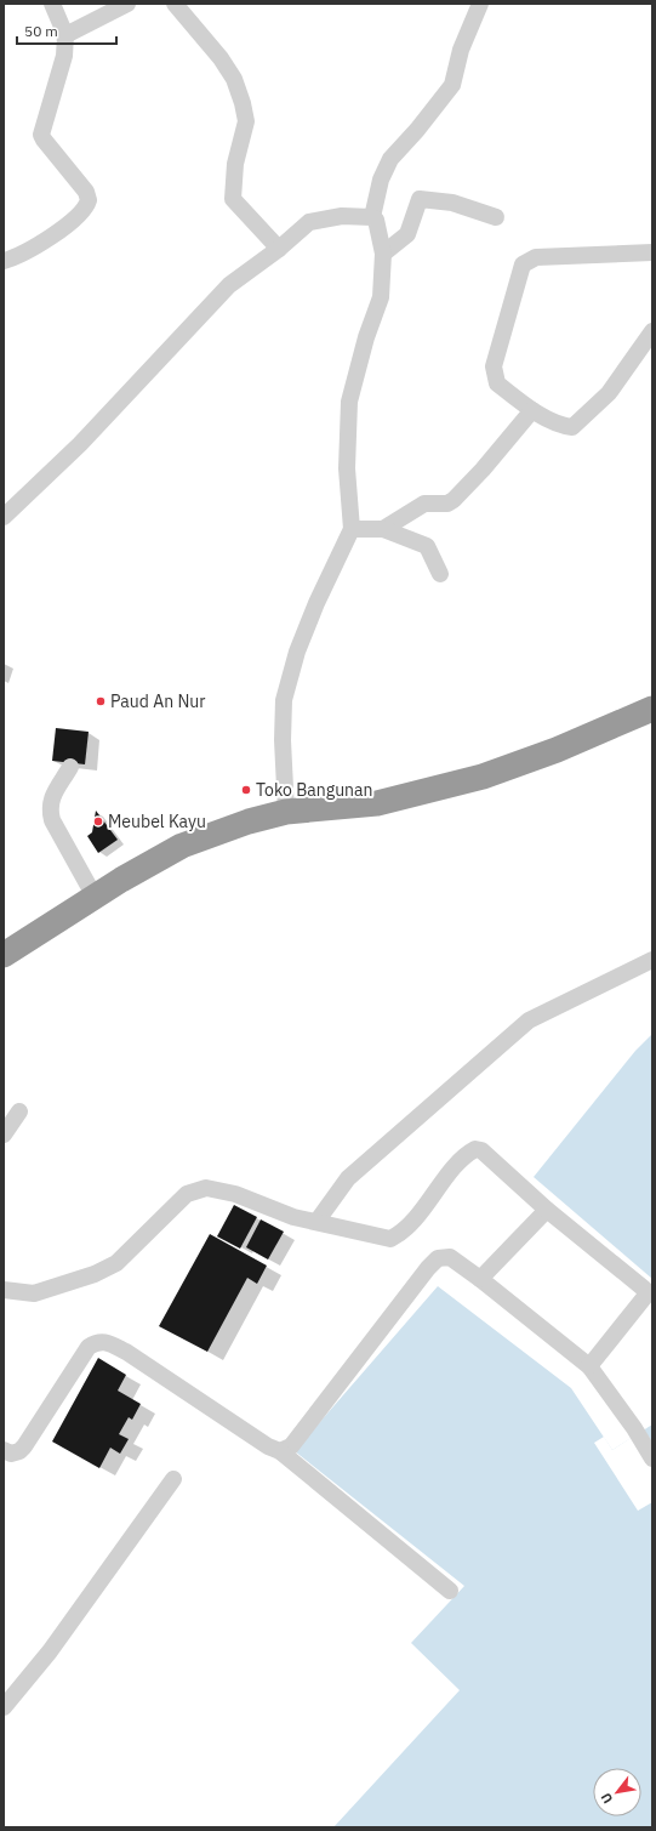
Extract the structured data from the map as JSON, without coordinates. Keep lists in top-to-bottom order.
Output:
{
  "places": ["Paud An Nur", "Toko Bangunan", "Meubel Kayu"],
  "scale_bar": "50 m",
  "north": "bottom left"
}
